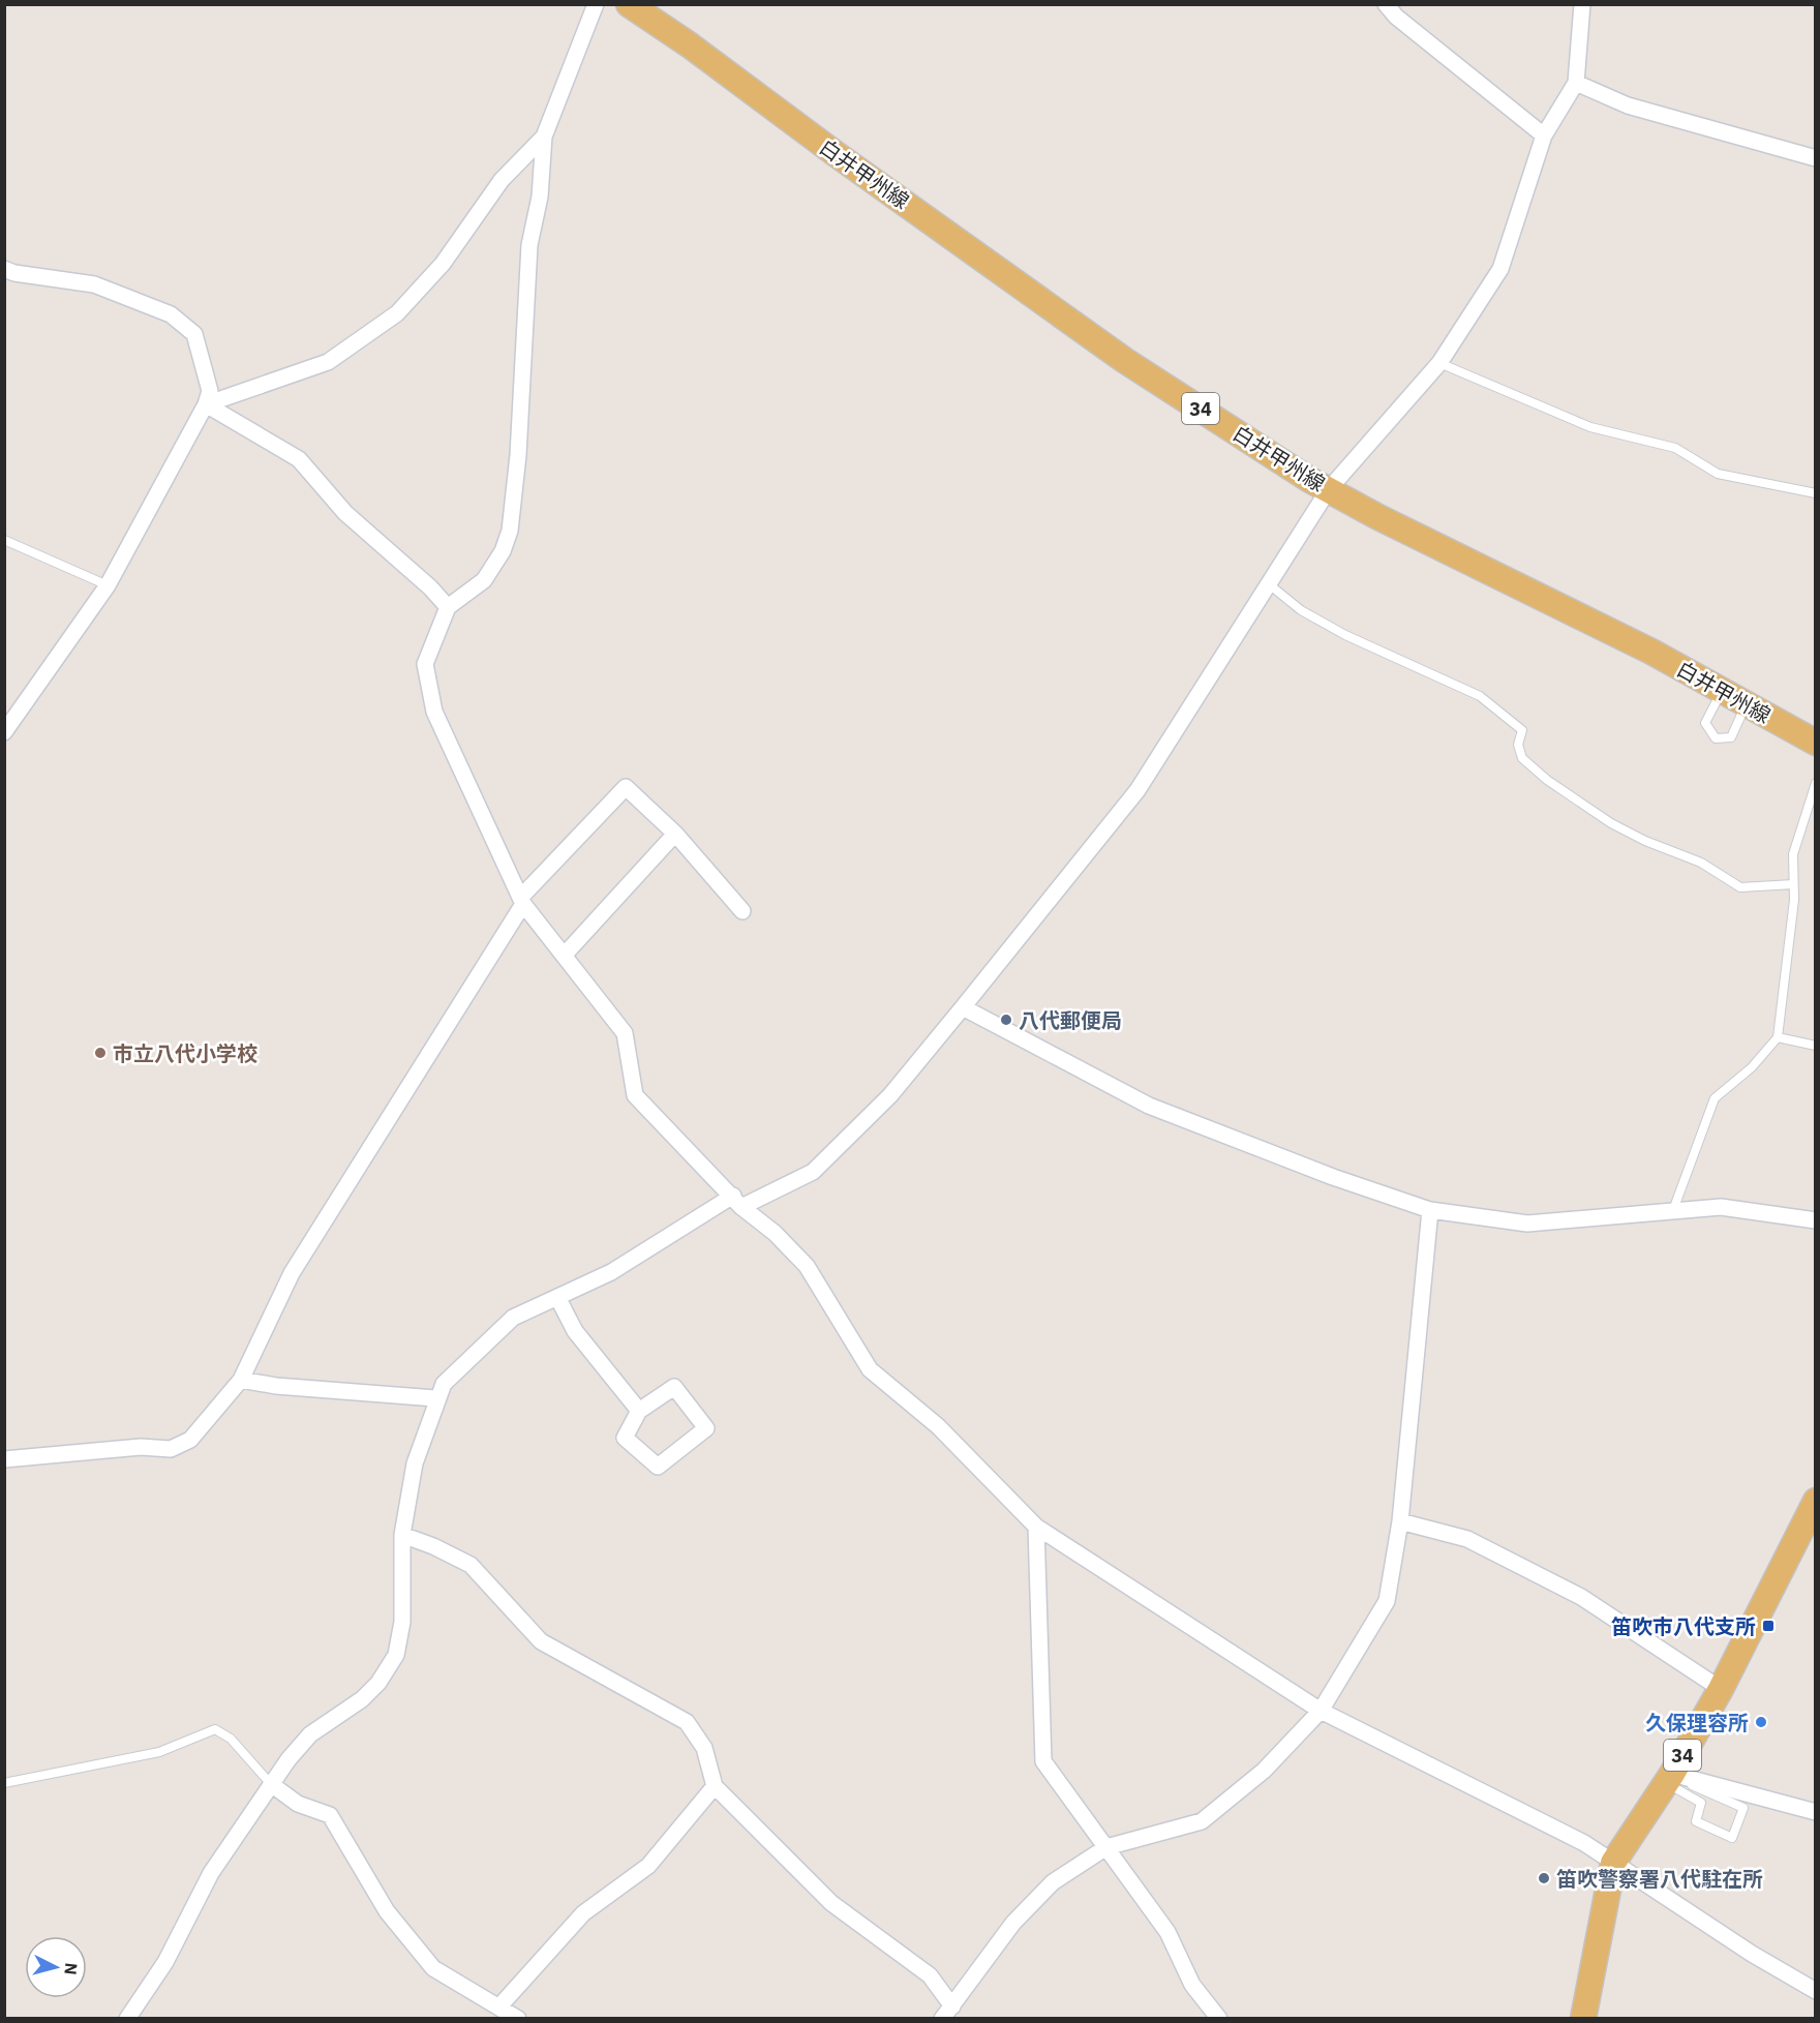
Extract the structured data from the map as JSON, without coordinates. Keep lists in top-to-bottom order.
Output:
{
  "streets": {
    "main road": ["白井甲州線", "34"]
  },
  "places": {
    "other": [
      "八代郵便局",
      "市立八代小学校",
      "久保理容所",
      "笛吹警察署八代駐在所"
    ],
    "transit": ["笛吹市八代支所"]
  },
  "north": "right"
}
